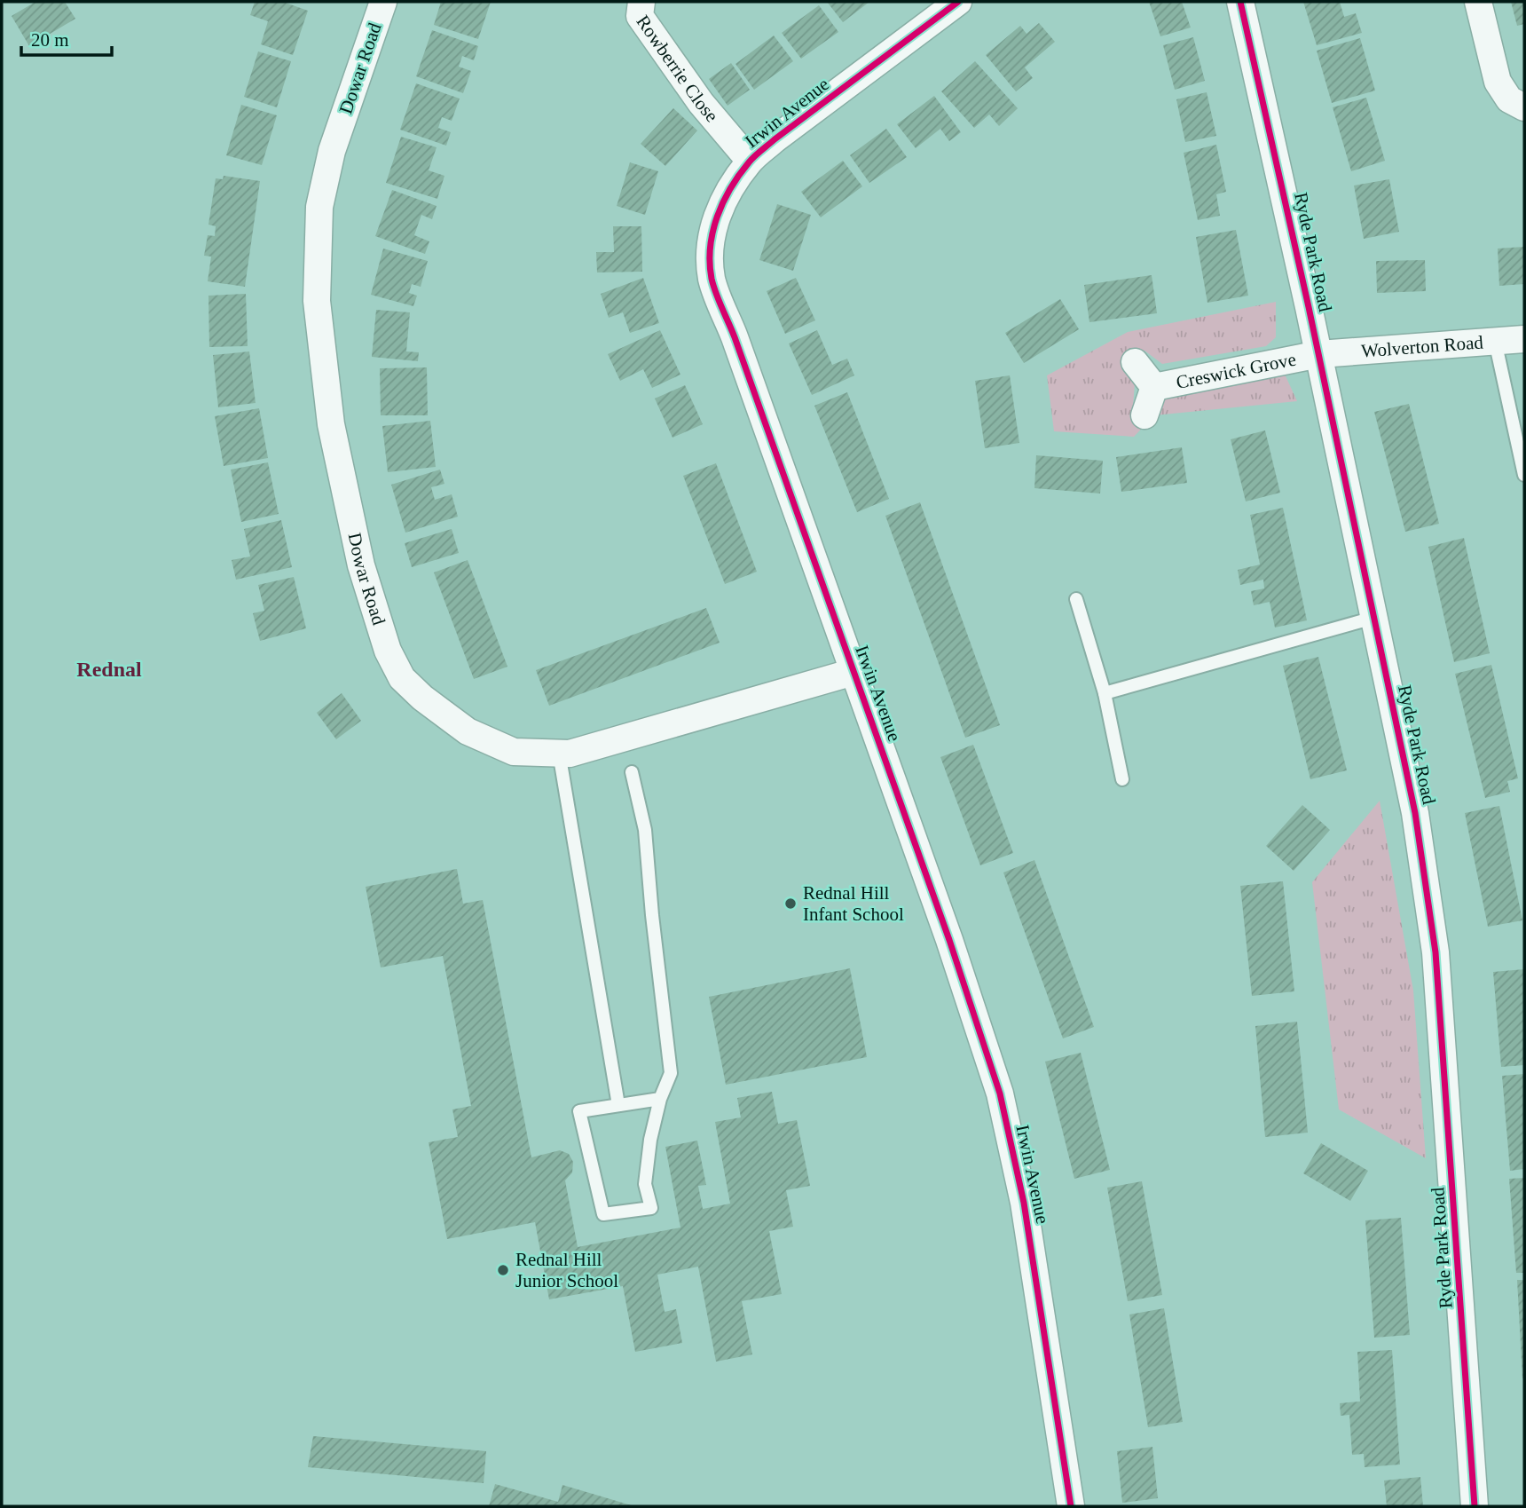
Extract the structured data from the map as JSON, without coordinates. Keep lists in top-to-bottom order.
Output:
{
  "streets": {
    "street": [
      "Rowberrie Close",
      "Dowar Road",
      "Irwin Avenue",
      "Ryde Park Road",
      "Wolverton Road",
      "Creswick Grove"
    ]
  },
  "crossings": [
    ["Rowberrie Close", "Irwin Avenue"],
    ["Dowar Road", "Irwin Avenue"],
    ["Ryde Park Road", "Wolverton Road"],
    ["Ryde Park Road", "Creswick Grove"],
    ["Wolverton Road", "Creswick Grove"]
  ],
  "districts": ["Rednal"],
  "places": ["Rednal Hill Infant School", "Rednal Hill Junior School"],
  "scale_bar": "20 m"
}
